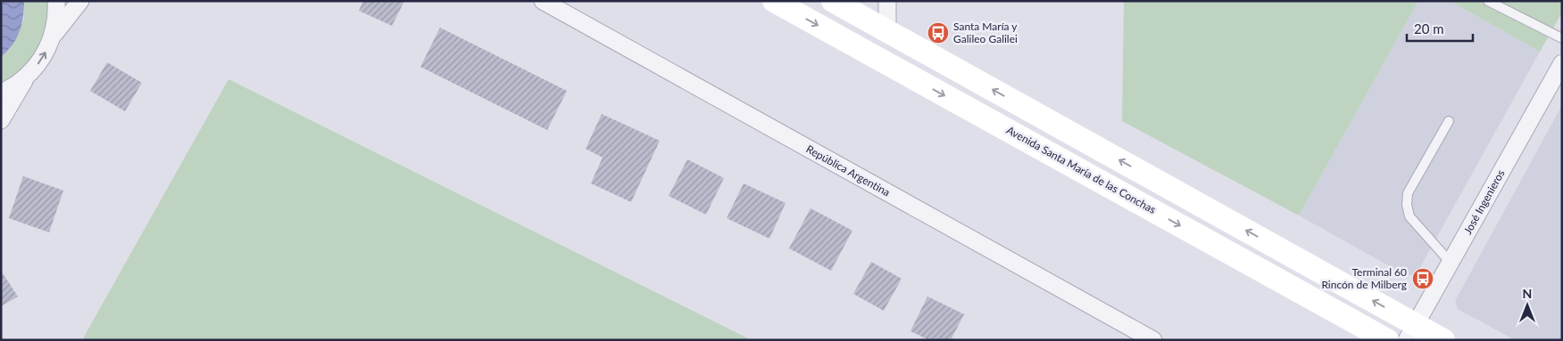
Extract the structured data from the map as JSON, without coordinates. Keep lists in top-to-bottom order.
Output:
{
  "streets": {
    "main road": ["Avenida Santa María de las Conchas"],
    "street": ["República Argentina", "José Ingenieros"]
  },
  "places": {
    "bus stop": ["Santa María y Galileo Galilei", "Terminal 60 Rincón de Milberg"]
  },
  "scale_bar": "20 m",
  "north": "top"
}
